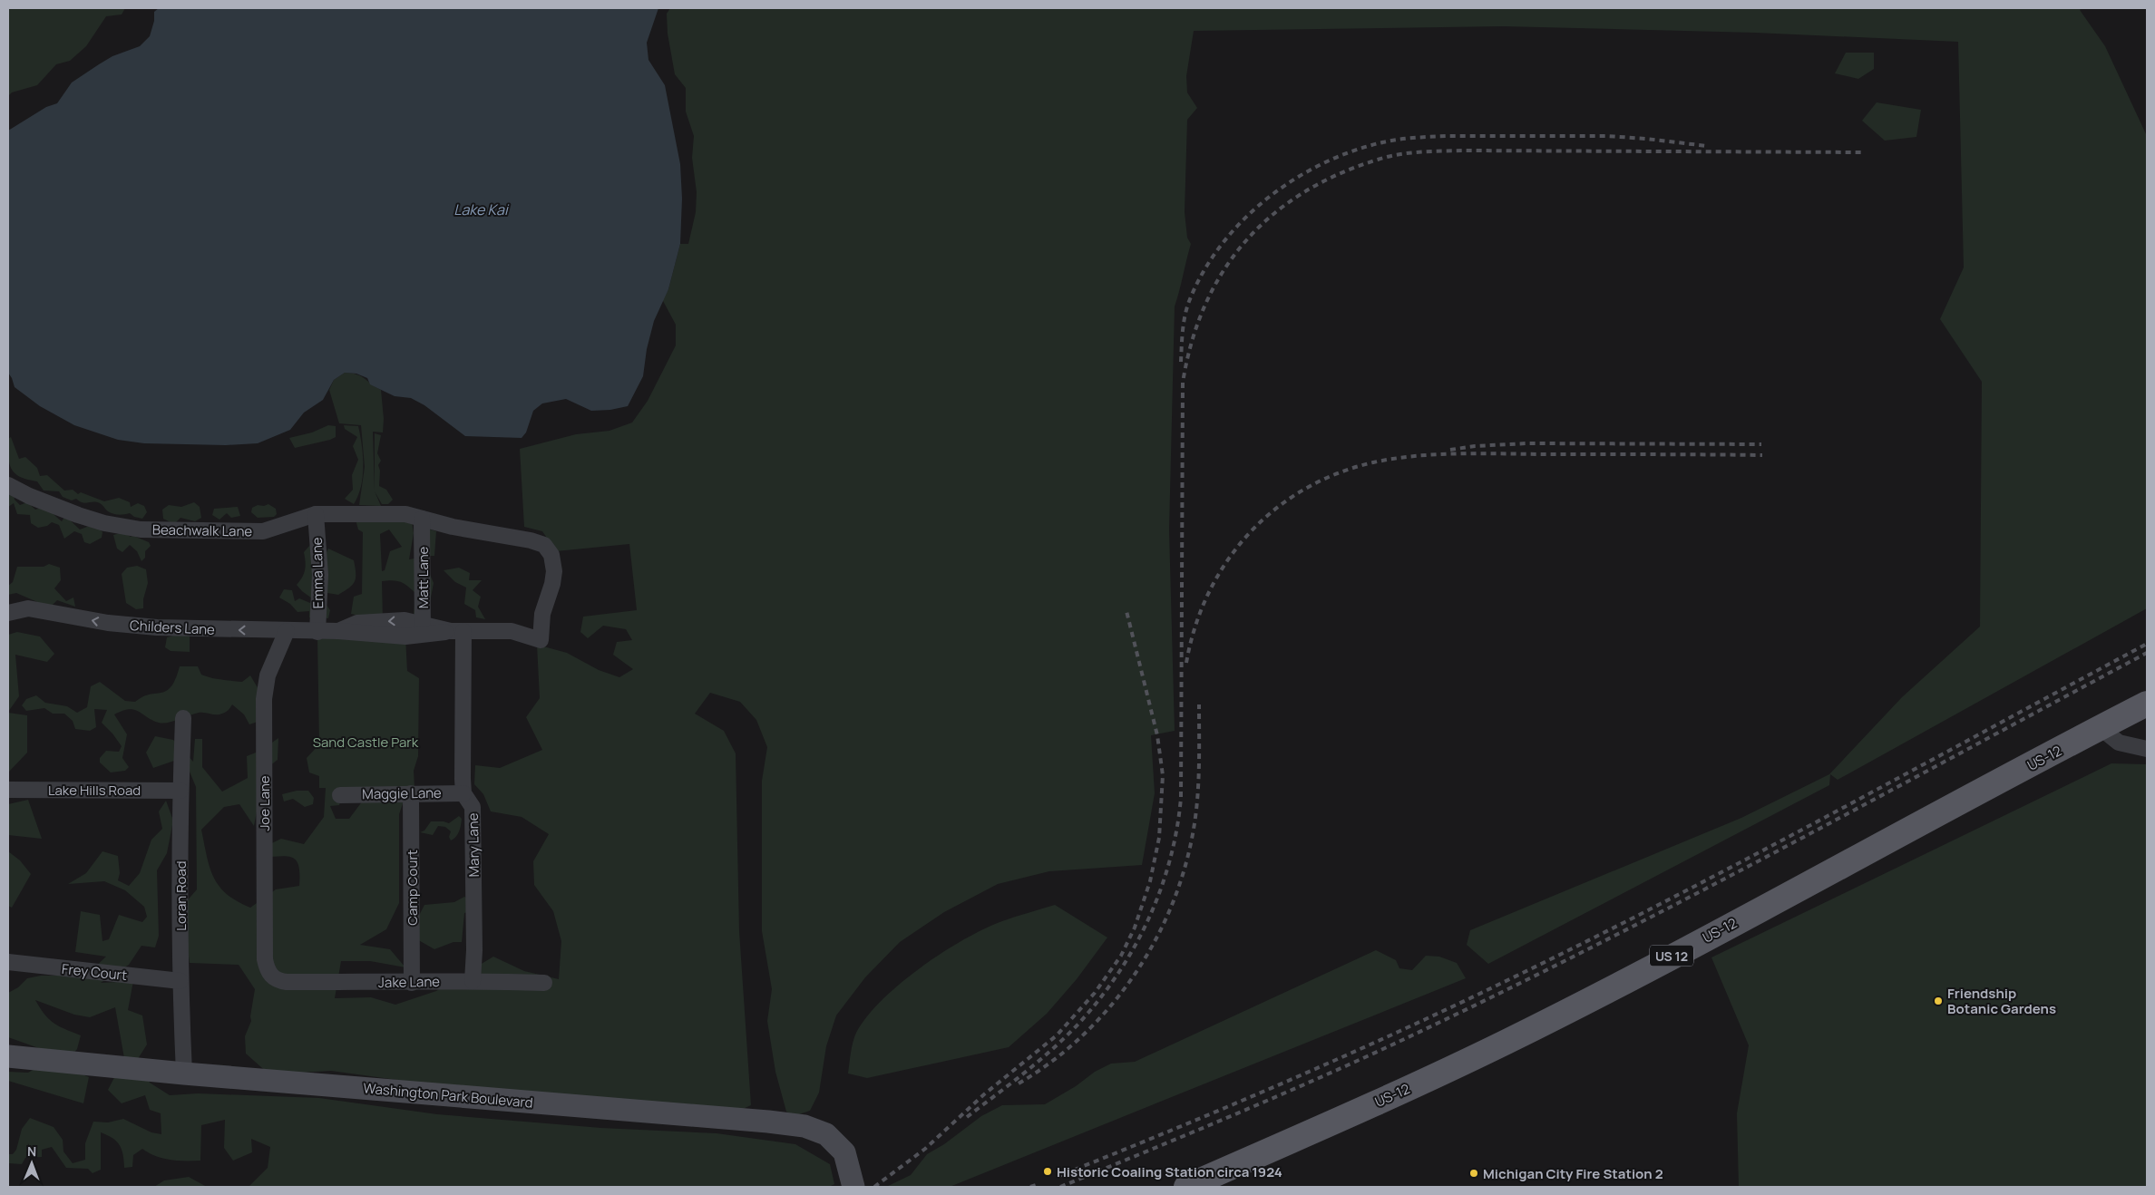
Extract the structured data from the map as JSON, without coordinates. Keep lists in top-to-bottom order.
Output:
{
  "streets": {
    "main road": ["US-12", "US 12"],
    "street": [
      "Beachwalk Lane",
      "Emma Lane",
      "Matt Lane",
      "Childers Lane",
      "Lake Hills Road",
      "Maggie Lane",
      "Joe Lane",
      "Mary Lane",
      "Camp Court",
      "Loran Road",
      "Frey Court",
      "Jake Lane",
      "Washington Park Boulevard"
    ]
  },
  "crossings": [
    ["Beachwalk Lane", "Emma Lane"],
    ["Beachwalk Lane", "Matt Lane"],
    ["Beachwalk Lane", "Childers Lane"],
    ["Emma Lane", "Childers Lane"],
    ["Matt Lane", "Childers Lane"],
    ["Childers Lane", "Joe Lane"],
    ["Childers Lane", "Mary Lane"],
    ["Lake Hills Road", "Loran Road"],
    ["Maggie Lane", "Mary Lane"],
    ["Maggie Lane", "Camp Court"],
    ["Joe Lane", "Jake Lane"],
    ["Mary Lane", "Jake Lane"],
    ["Camp Court", "Jake Lane"],
    ["Loran Road", "Frey Court"],
    ["Loran Road", "Washington Park Boulevard"]
  ],
  "one_way": ["Childers Lane"],
  "water": ["Lake Kai"],
  "parks": ["Sand Castle Park"],
  "places": ["Friendship Botanic Gardens", "Historic Coaling Station circa 1924", "Michigan City Fire Station 2"],
  "north": "top"
}
